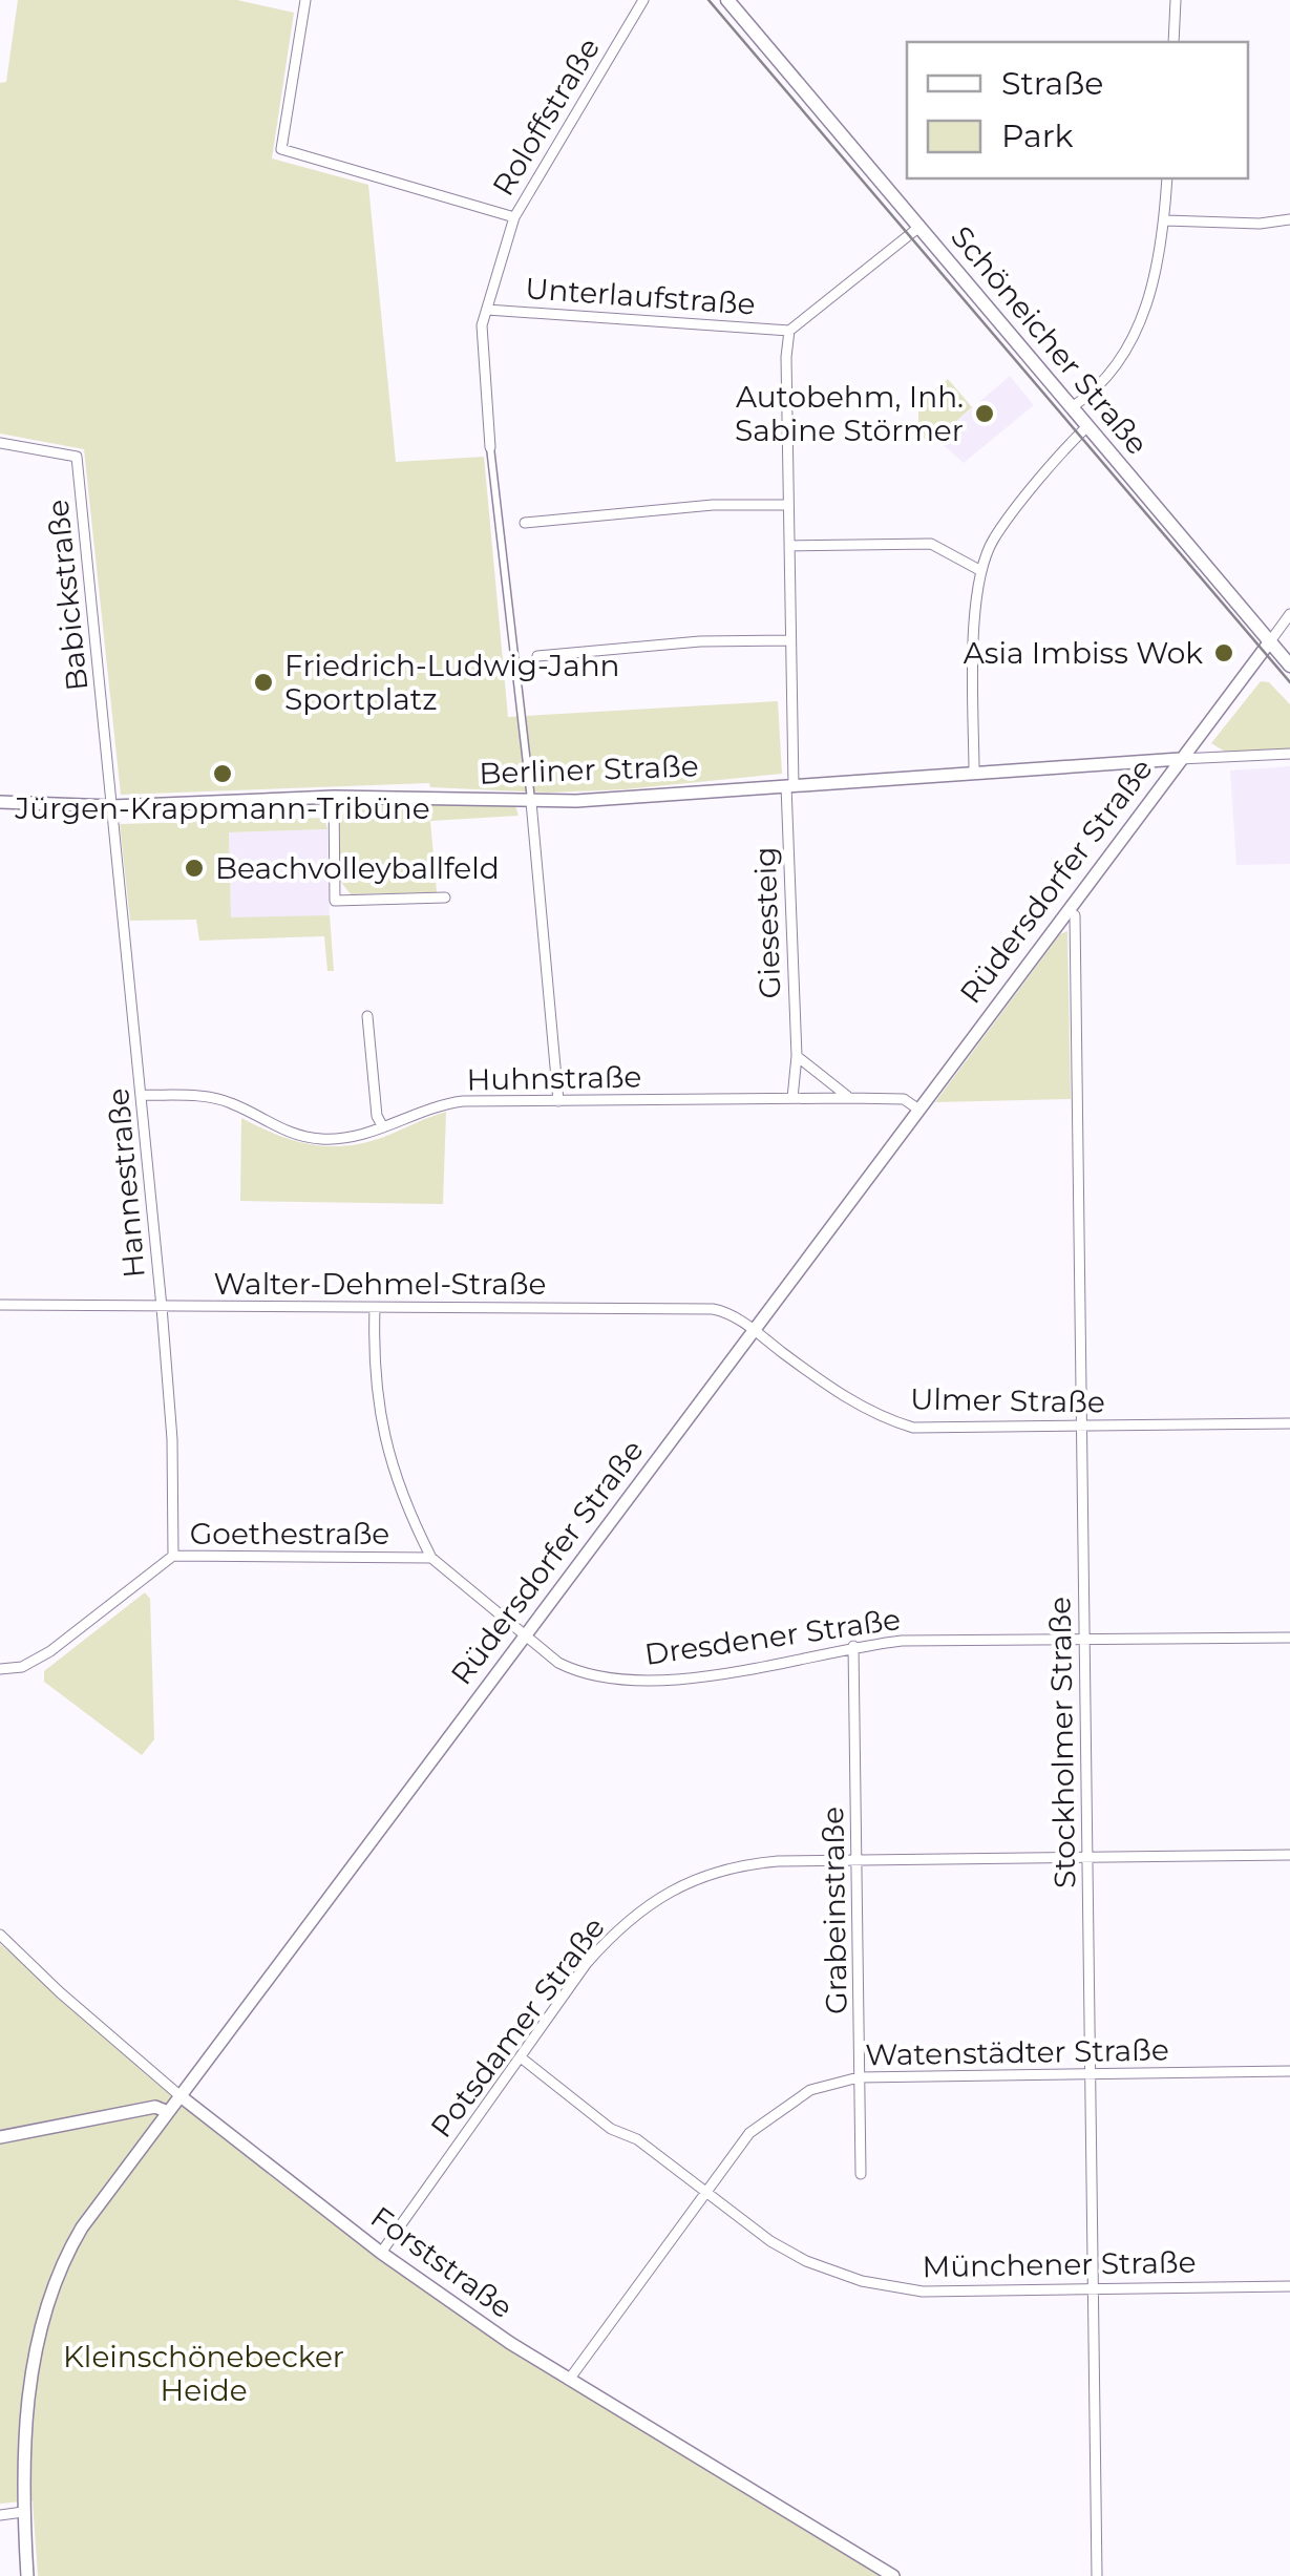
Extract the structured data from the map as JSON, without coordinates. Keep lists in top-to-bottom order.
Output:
{
  "streets": {
    "main road": ["Schöneicher Straße"],
    "street": [
      "Roloffstraße",
      "Unterlaufstraße",
      "Babickstraße",
      "Berliner Straße",
      "Rüdersdorfer Straße",
      "Giesesteig",
      "Huhnstraße",
      "Hannestraße",
      "Walter-Dehmel-Straße",
      "Ulmer Straße",
      "Goethestraße",
      "Dresdener Straße",
      "Stockholmer Straße",
      "Grabeinstraße",
      "Potsdamer Straße",
      "Watenstädter Straße",
      "Forststraße",
      "Münchener Straße"
    ]
  },
  "crossings": [
    ["Roloffstraße", "Unterlaufstraße"],
    ["Unterlaufstraße", "Giesesteig"],
    ["Schöneicher Straße", "Rüdersdorfer Straße"],
    ["Babickstraße", "Berliner Straße"],
    ["Babickstraße", "Hannestraße"],
    ["Berliner Straße", "Rüdersdorfer Straße"],
    ["Berliner Straße", "Giesesteig"],
    ["Berliner Straße", "Hannestraße"],
    ["Rüdersdorfer Straße", "Huhnstraße"],
    ["Rüdersdorfer Straße", "Walter-Dehmel-Straße"],
    ["Rüdersdorfer Straße", "Ulmer Straße"],
    ["Rüdersdorfer Straße", "Goethestraße"],
    ["Rüdersdorfer Straße", "Dresdener Straße"],
    ["Rüdersdorfer Straße", "Stockholmer Straße"],
    ["Rüdersdorfer Straße", "Forststraße"],
    ["Giesesteig", "Huhnstraße"],
    ["Huhnstraße", "Hannestraße"],
    ["Hannestraße", "Walter-Dehmel-Straße"],
    ["Hannestraße", "Goethestraße"],
    ["Walter-Dehmel-Straße", "Ulmer Straße"],
    ["Ulmer Straße", "Stockholmer Straße"],
    ["Goethestraße", "Dresdener Straße"],
    ["Dresdener Straße", "Stockholmer Straße"],
    ["Dresdener Straße", "Grabeinstraße"],
    ["Stockholmer Straße", "Potsdamer Straße"],
    ["Stockholmer Straße", "Watenstädter Straße"],
    ["Stockholmer Straße", "Münchener Straße"],
    ["Grabeinstraße", "Potsdamer Straße"],
    ["Grabeinstraße", "Watenstädter Straße"],
    ["Potsdamer Straße", "Forststraße"],
    ["Potsdamer Straße", "Münchener Straße"],
    ["Watenstädter Straße", "Forststraße"],
    ["Watenstädter Straße", "Münchener Straße"]
  ],
  "parks": ["Kleinschönebecker Heide"],
  "places": [
    "Autobehm, Inh. Sabine Störmer",
    "Asia Imbiss Wok",
    "Friedrich-Ludwig-Jahn Sportplatz",
    "Jürgen-Krappmann-Tribüne",
    "Beachvolleyballfeld"
  ],
  "legend": ["Straße", "Park"]
}
